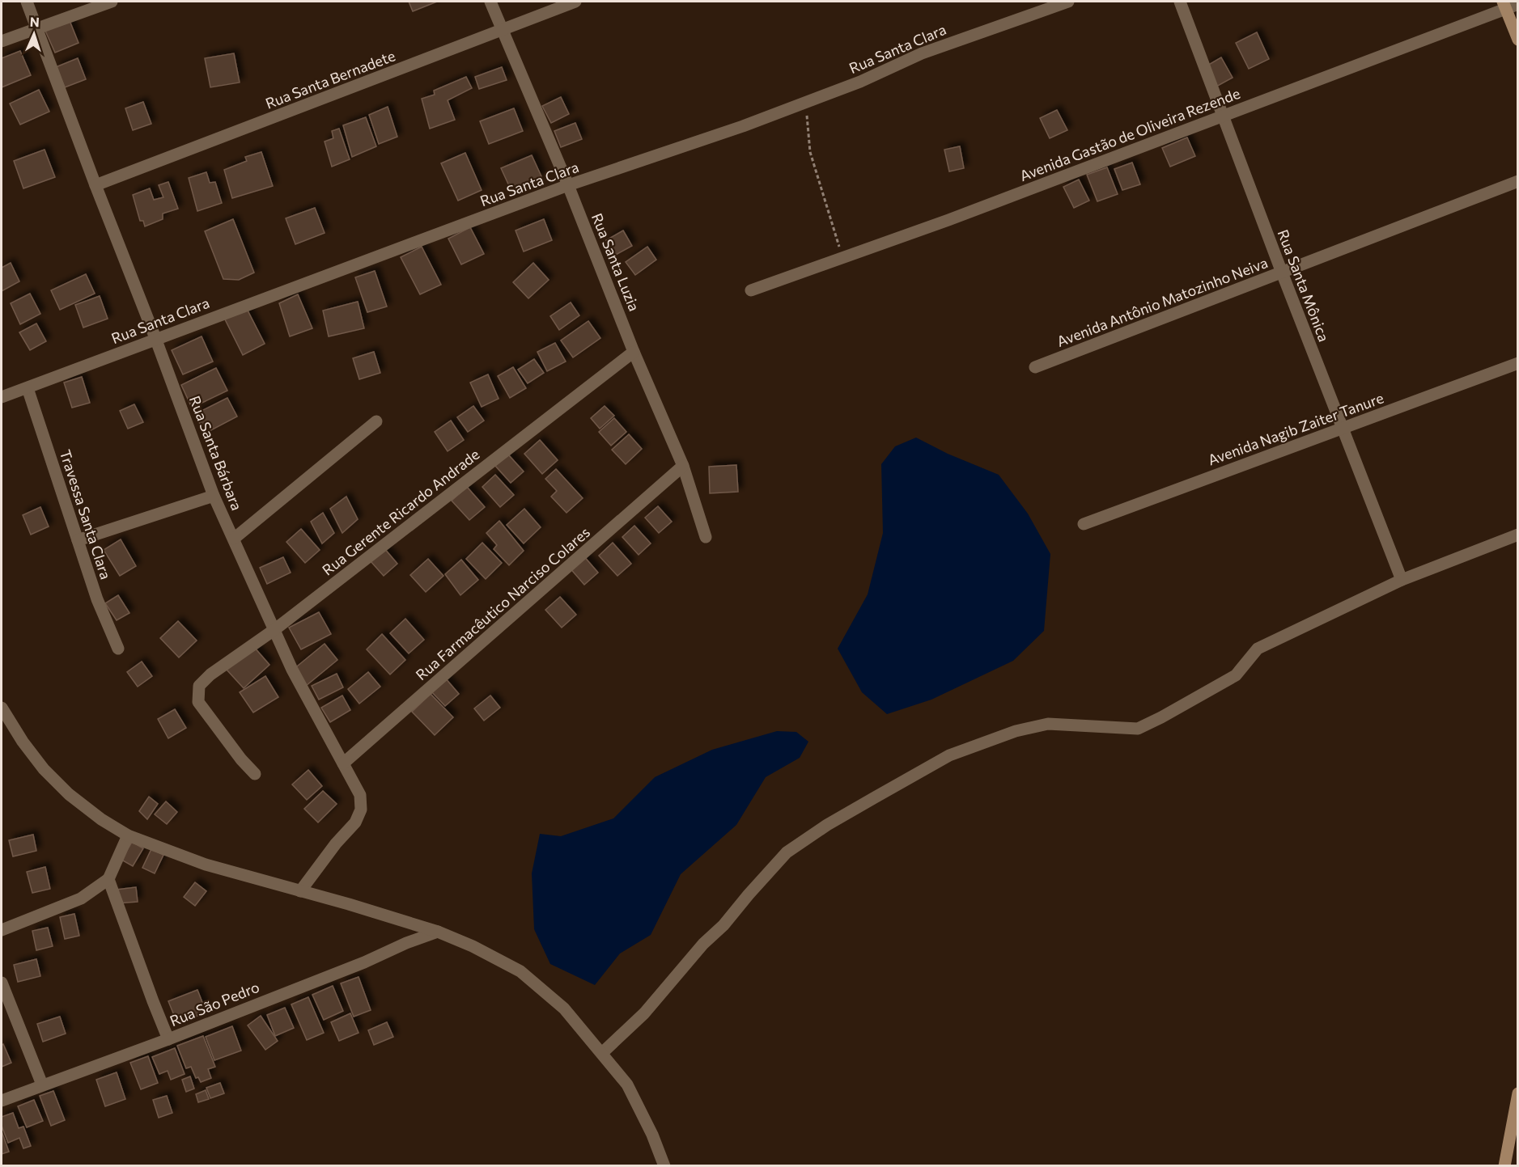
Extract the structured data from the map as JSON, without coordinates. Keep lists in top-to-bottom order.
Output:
{
  "streets": {
    "street": [
      "Rua Santa Clara",
      "Rua Santa Bernadete",
      "Avenida Gastão de Oliveira Rezende",
      "Rua Santa Luzia",
      "Rua Santa Mônica",
      "Avenida Antônio Matozinho Neiva",
      "Avenida Nagib Zaiter Tanure",
      "Rua Santa Bárbara",
      "Rua Gerente Ricardo Andrade",
      "Travessa Santa Clara",
      "Rua Farmacêutico Narciso Colares",
      "Rua São Pedro"
    ]
  },
  "crossings": [
    ["Rua Santa Clara", "Rua Santa Luzia"],
    ["Rua Santa Clara", "Rua Santa Bárbara"],
    ["Rua Santa Clara", "Travessa Santa Clara"],
    ["Rua Santa Bernadete", "Rua Santa Luzia"],
    ["Rua Santa Bernadete", "Rua Santa Bárbara"],
    ["Avenida Gastão de Oliveira Rezende", "Rua Santa Mônica"],
    ["Rua Santa Luzia", "Rua Gerente Ricardo Andrade"],
    ["Rua Santa Luzia", "Rua Farmacêutico Narciso Colares"],
    ["Rua Santa Mônica", "Avenida Antônio Matozinho Neiva"],
    ["Rua Santa Mônica", "Avenida Nagib Zaiter Tanure"],
    ["Rua Santa Bárbara", "Rua Gerente Ricardo Andrade"],
    ["Rua Santa Bárbara", "Rua Farmacêutico Narciso Colares"]
  ],
  "north": "top"
}
